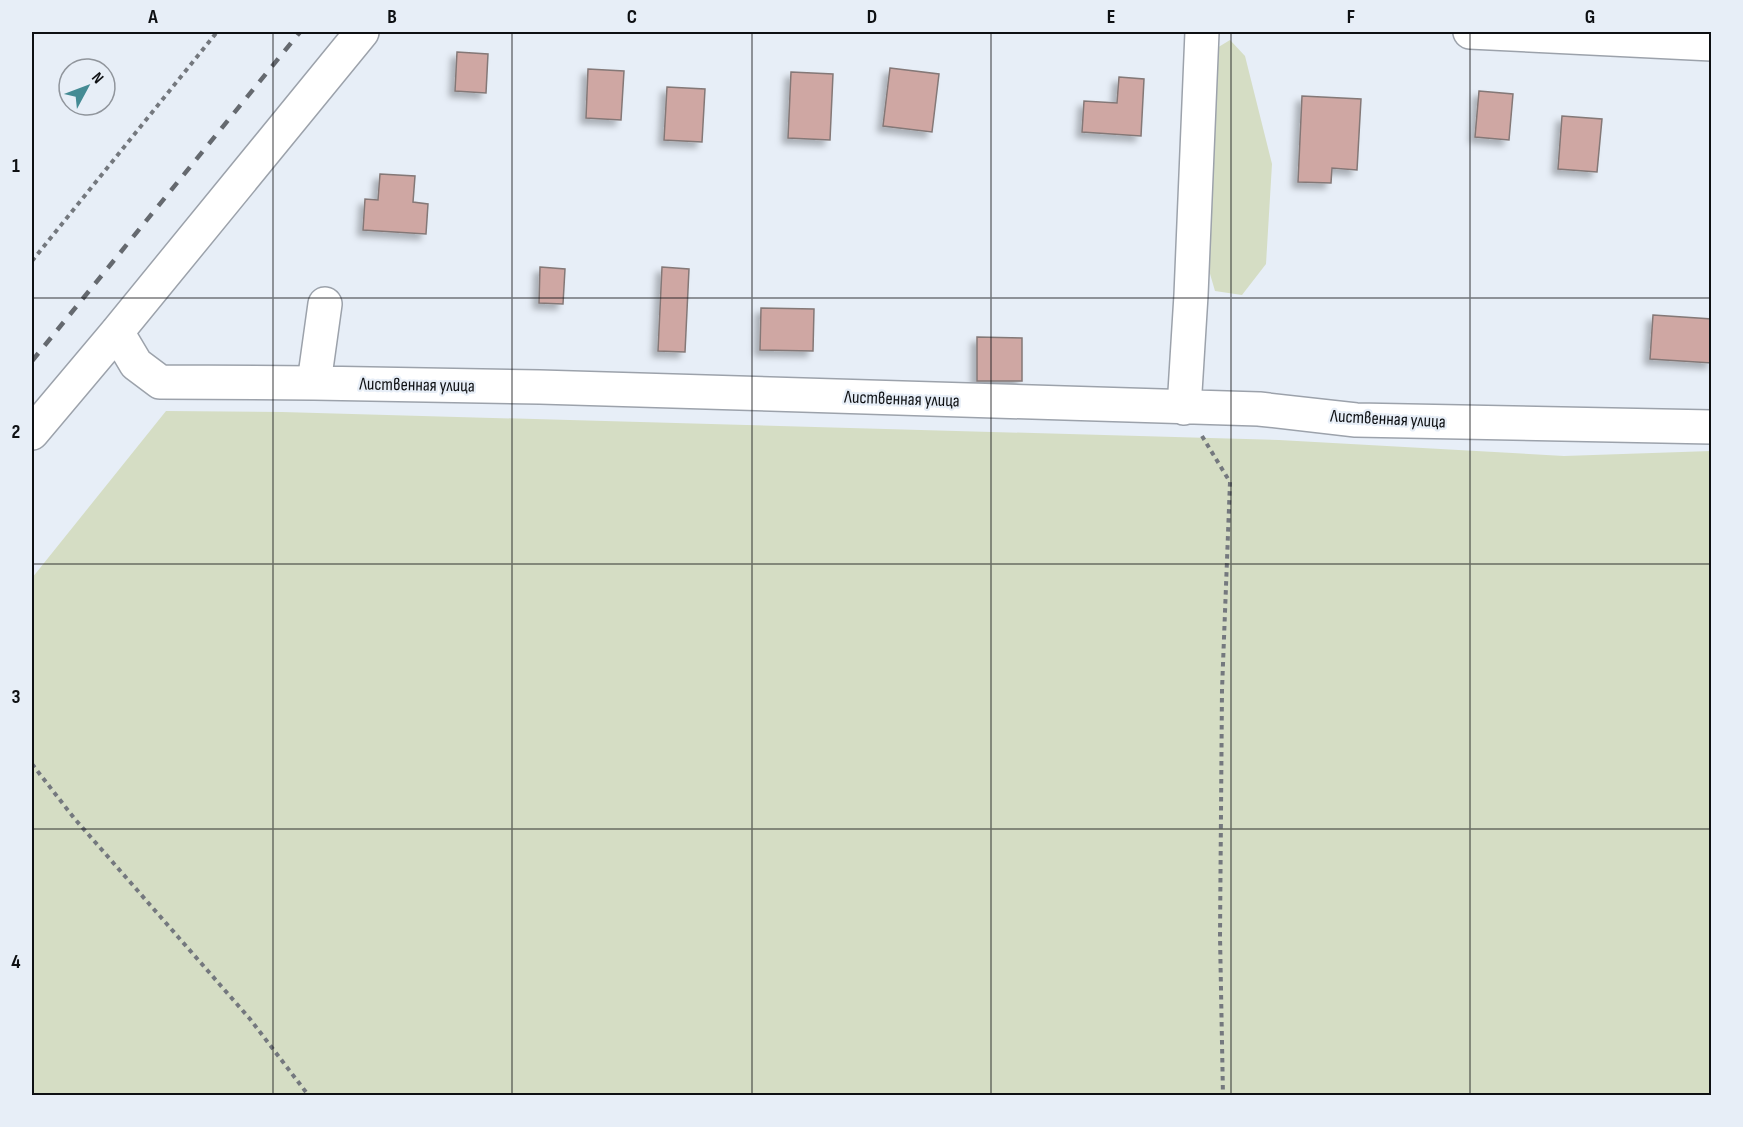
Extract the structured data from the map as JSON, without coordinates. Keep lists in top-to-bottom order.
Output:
{
  "streets": {
    "street": ["Лиственная улица"]
  },
  "north": "top right",
  "grid": {
    "columns": [
      "A",
      "B",
      "C",
      "D",
      "E",
      "F",
      "G"
    ],
    "rows": [
      "1",
      "2",
      "3",
      "4"
    ]
  }
}
